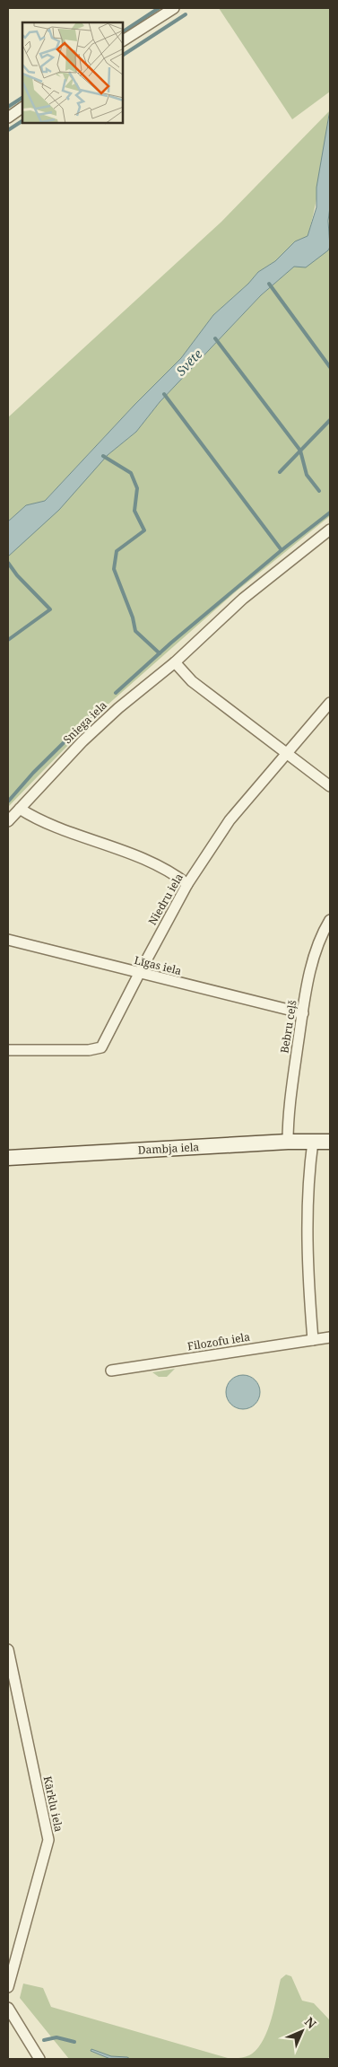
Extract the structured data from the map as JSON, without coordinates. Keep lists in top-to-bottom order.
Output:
{
  "streets": {
    "street": [
      "Sniega iela",
      "Niedru iela",
      "Līgas iela",
      "Bebru ceļš",
      "Dambja iela",
      "Filozofu iela",
      "Kārklu iela"
    ]
  },
  "crossings": [
    ["Niedru iela", "Līgas iela"],
    ["Līgas iela", "Bebru ceļš"],
    ["Bebru ceļš", "Dambja iela"]
  ],
  "water": ["Svēte"],
  "north": "top right"
}
